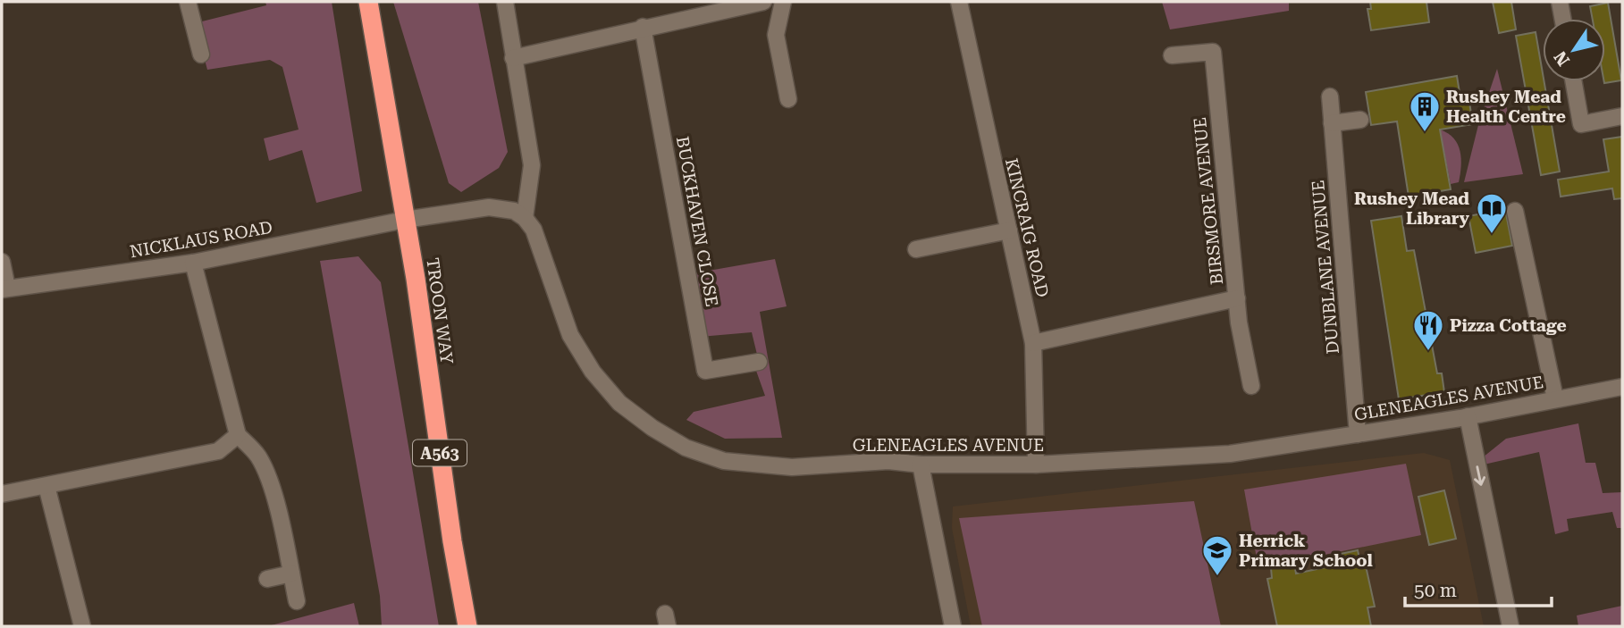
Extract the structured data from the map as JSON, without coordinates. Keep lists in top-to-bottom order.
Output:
{
  "streets": {
    "highway": ["TROON WAY", "A563"],
    "street": [
      "BIRSMORE AVENUE",
      "BUCKHAVEN CLOSE",
      "KINCRAIG ROAD",
      "NICKLAUS ROAD",
      "DUNBLANE AVENUE",
      "GLENEAGLES AVENUE"
    ]
  },
  "crossings": [
    ["KINCRAIG ROAD", "GLENEAGLES AVENUE"],
    ["NICKLAUS ROAD", "TROON WAY"],
    ["DUNBLANE AVENUE", "GLENEAGLES AVENUE"]
  ],
  "places": {
    "building": ["Rushey Mead Health Centre"],
    "library": ["Rushey Mead Library"],
    "restaurant": ["Pizza Cottage"],
    "school or university": ["Herrick Primary School"]
  },
  "scale_bar": "50 m",
  "north": "bottom left"
}
